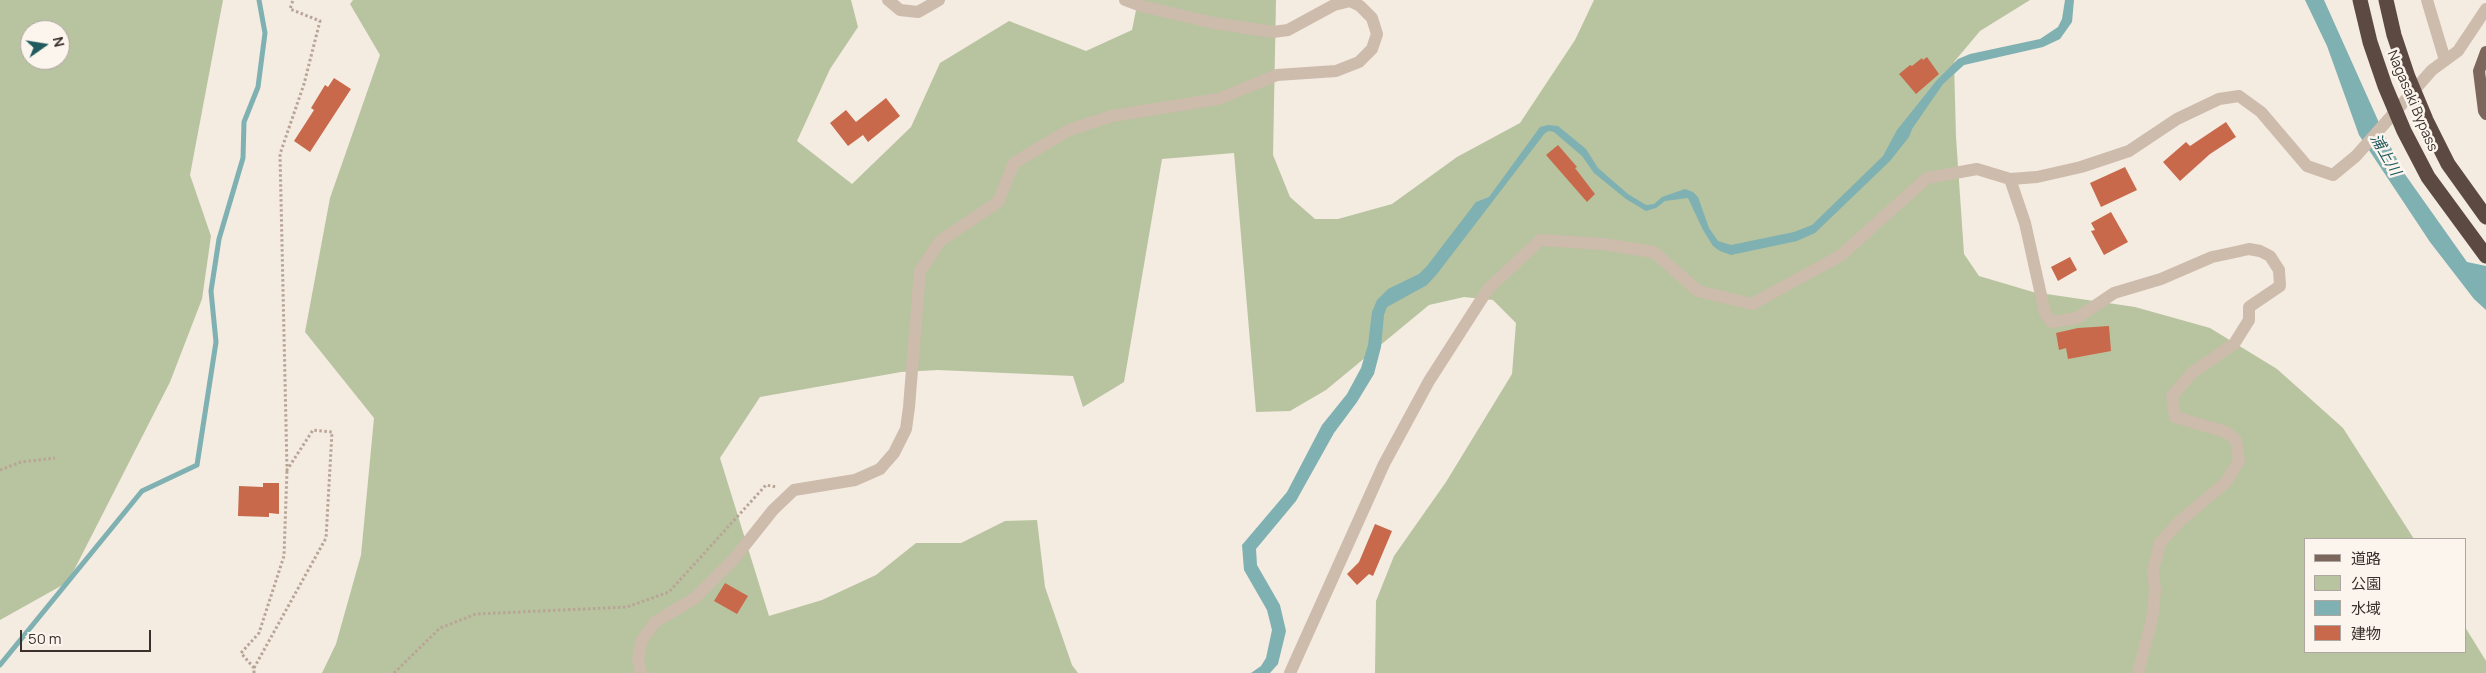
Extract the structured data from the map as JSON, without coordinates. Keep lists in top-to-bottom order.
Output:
{
  "streets": {
    "highway": ["Nagasaki Bypass"]
  },
  "water": ["浦上川"],
  "legend": [
    "道路",
    "公園",
    "水域",
    "建物"
  ],
  "scale_bar": "50 m",
  "north": "right"
}
